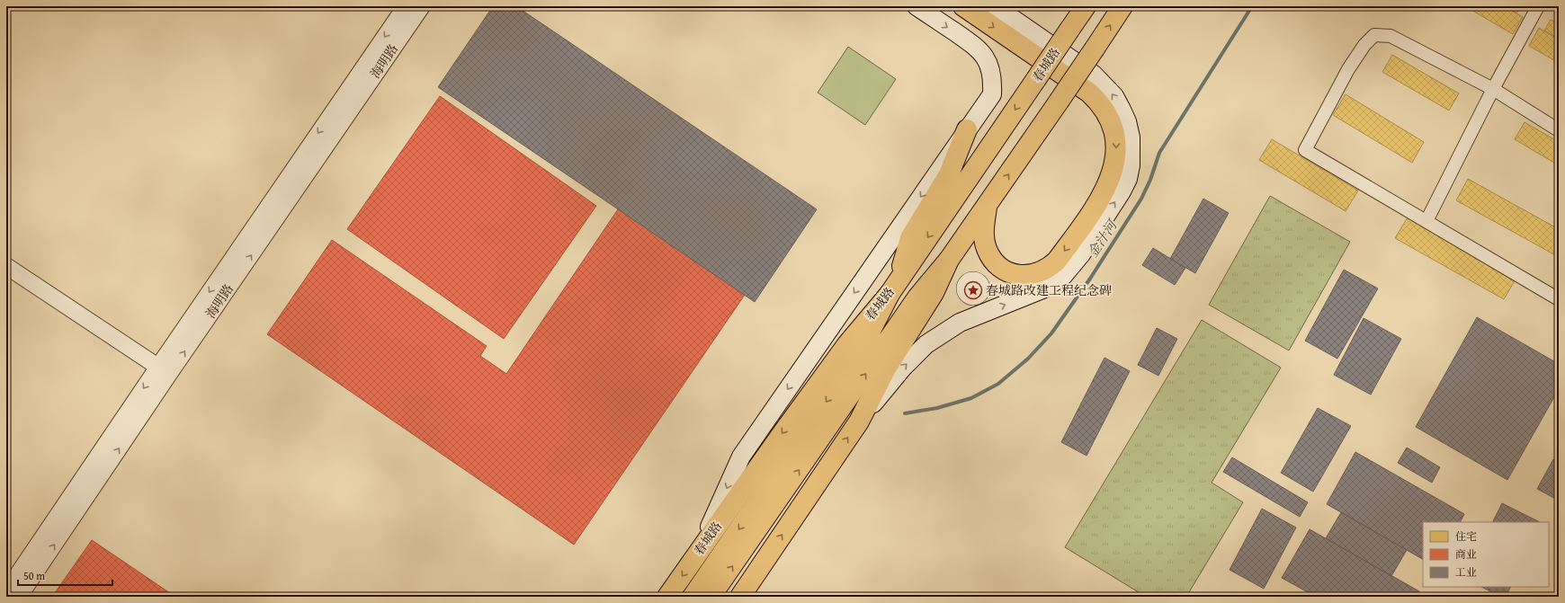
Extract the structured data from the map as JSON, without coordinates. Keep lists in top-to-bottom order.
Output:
{
  "streets": {
    "main road": ["春城路"],
    "street": ["海明路"]
  },
  "water": ["金汁河"],
  "places": {
    "place": ["春城路改建工程纪念碑"]
  },
  "legend": ["住宅", "商业", "工业"],
  "scale_bar": "50 m"
}
